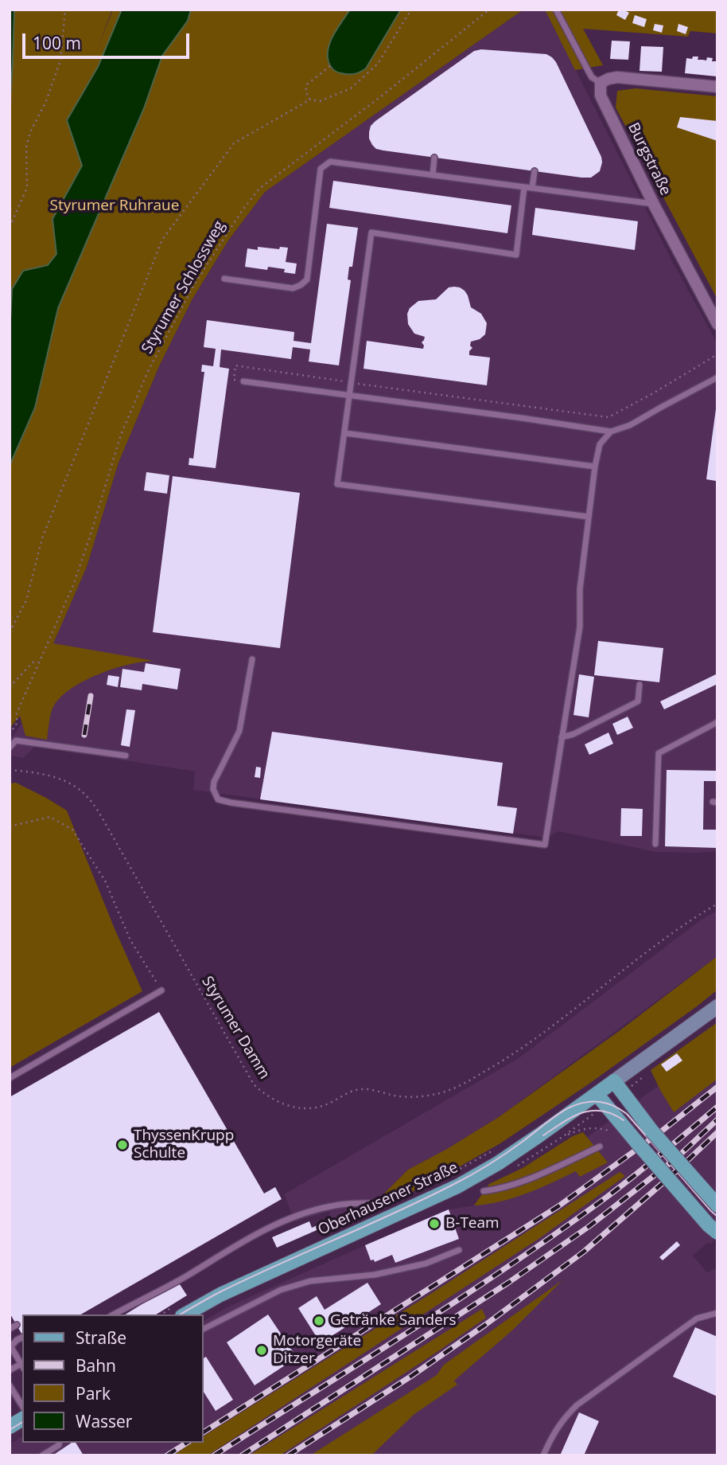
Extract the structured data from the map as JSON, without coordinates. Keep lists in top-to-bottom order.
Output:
{
  "streets": {
    "main road": ["Oberhausener Straße"],
    "street": ["Burgstraße"],
    "path": ["Styrumer Schlossweg", "Styrumer Damm"]
  },
  "parks": ["Styrumer Ruhraue"],
  "places": [
    "ThyssenKrupp Schulte",
    "B-Team",
    "Getränke Sanders",
    "Motorgeräte Ditzer"
  ],
  "legend": [
    "Straße",
    "Bahn",
    "Park",
    "Wasser"
  ],
  "scale_bar": "100 m"
}
